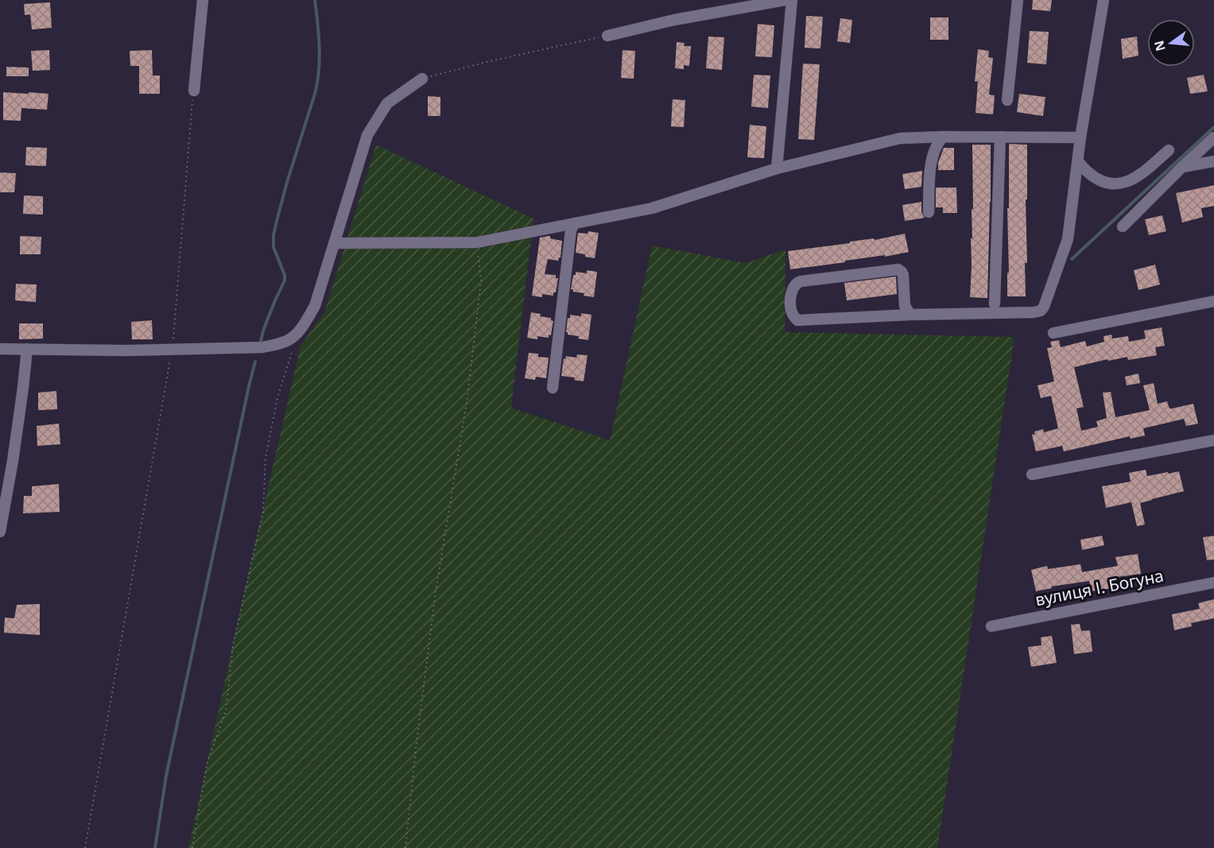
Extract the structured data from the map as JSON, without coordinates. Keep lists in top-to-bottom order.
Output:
{
  "streets": {
    "street": ["вулиця І. Богуна"]
  },
  "north": "left"
}
